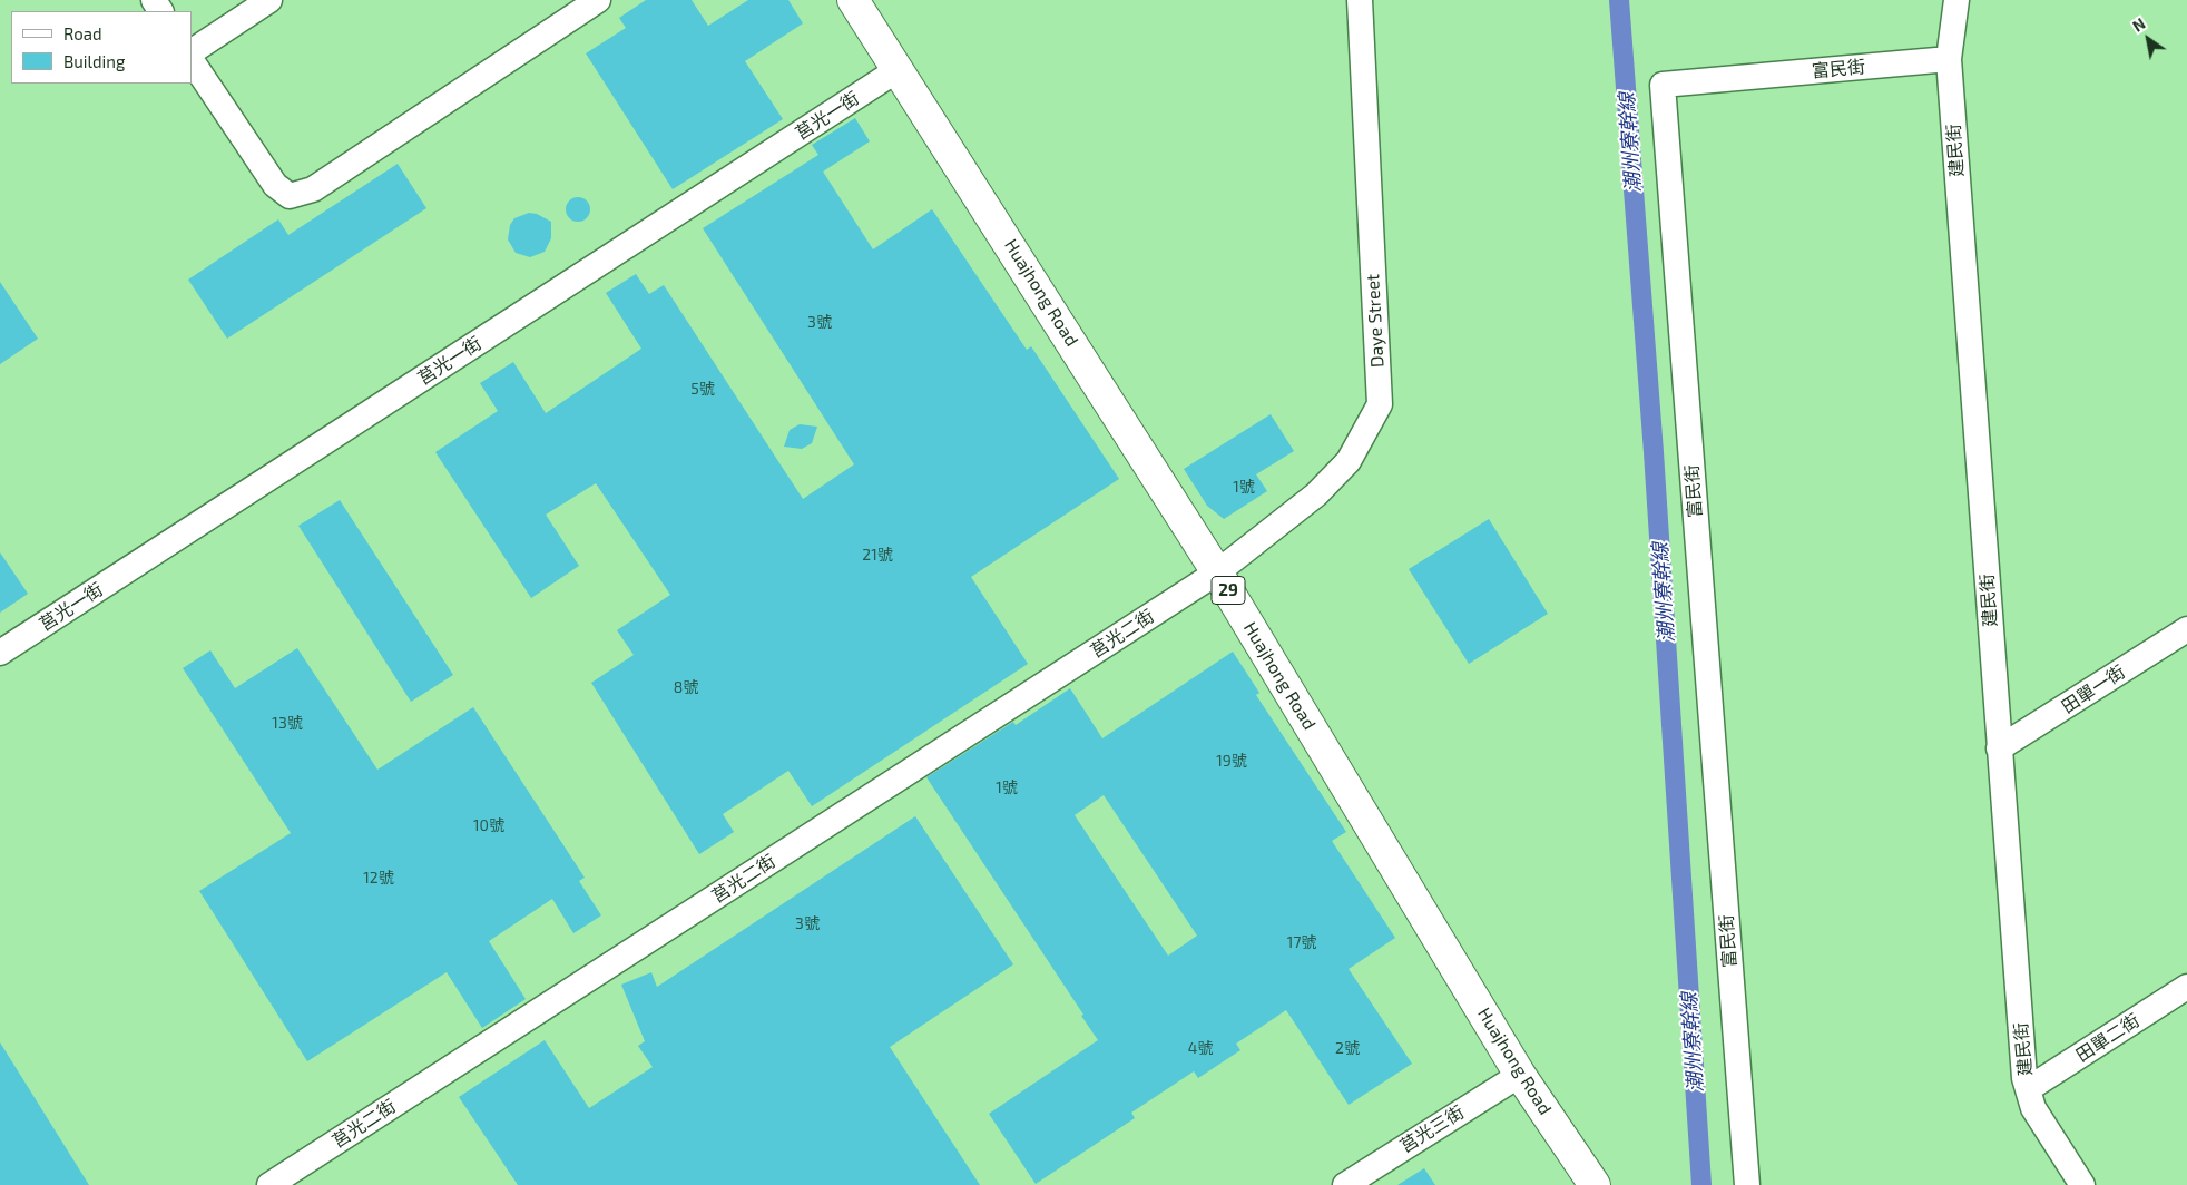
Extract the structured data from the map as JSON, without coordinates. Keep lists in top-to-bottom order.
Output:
{
  "streets": {
    "main road": ["Huajhong Road", "29"],
    "street": [
      "富民街",
      "莒光一街",
      "建民街",
      "Daye Street",
      "莒光二街",
      "田單一街",
      "田單二街",
      "莒光三街"
    ]
  },
  "crossings": [
    ["富民街", "建民街"],
    ["莒光一街", "Huajhong Road"],
    ["建民街", "田單一街"],
    ["建民街", "田單二街"],
    ["Huajhong Road", "Daye Street"],
    ["Huajhong Road", "莒光二街"],
    ["Huajhong Road", "莒光三街"],
    ["Daye Street", "莒光二街"]
  ],
  "water": ["潮州寮幹線"],
  "house_numbers": [
    "3號",
    "5號",
    "1號",
    "21號",
    "8號",
    "13號",
    "19號",
    "1號",
    "10號",
    "12號",
    "3號",
    "17號",
    "4號",
    "2號"
  ],
  "legend": ["Road", "Building"],
  "north": "top left"
}
